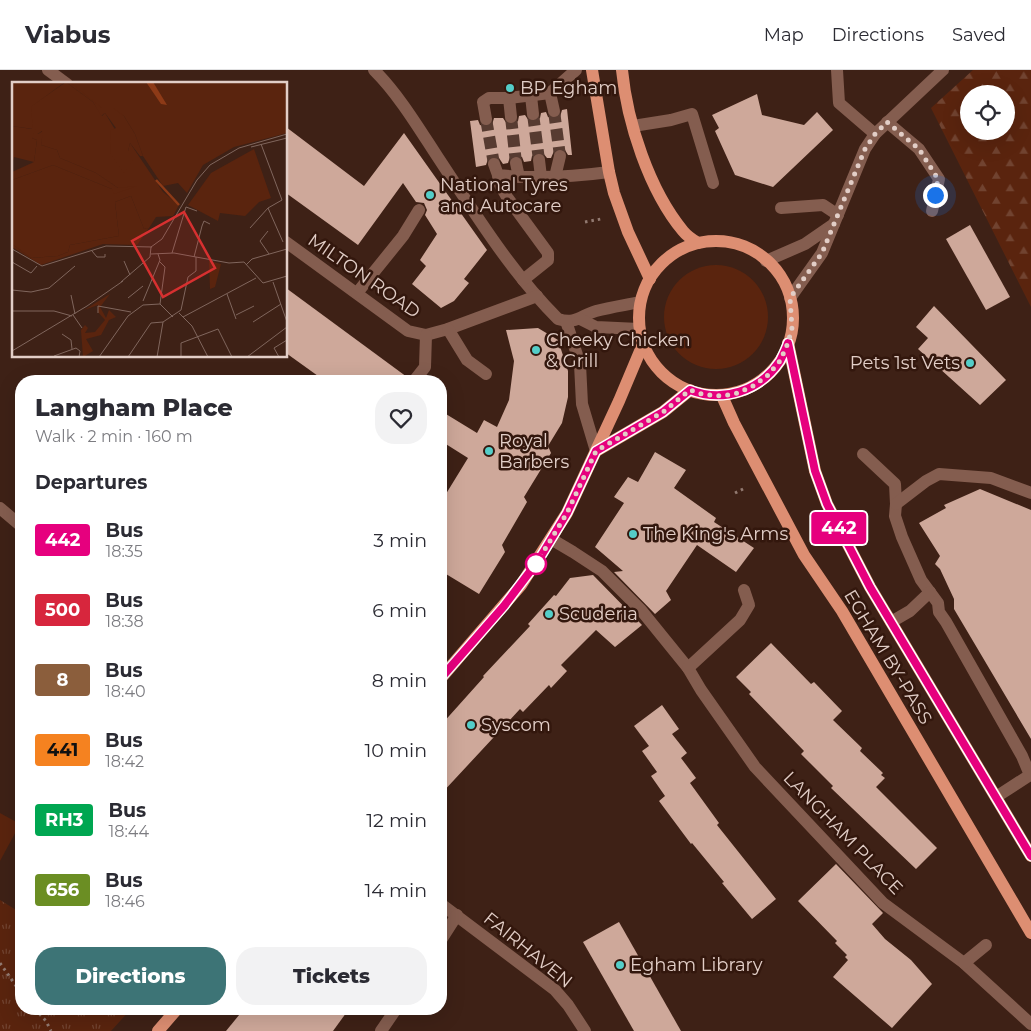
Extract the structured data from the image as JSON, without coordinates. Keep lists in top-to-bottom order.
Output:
{
  "streets": {
    "main road": ["EGHAM BY-PASS"],
    "street": ["MILTON ROAD", "LANGHAM PLACE", "FAIRHAVEN"]
  },
  "places": [
    "BP Egham",
    "National Tyres and Autocare",
    "Cheeky Chicken & Grill",
    "Pets 1st Vets",
    "Royal Barbers",
    "The King's Arms",
    "Scuderia",
    "Syscom",
    "Egham Library"
  ],
  "lines": ["bus line 442"],
  "page": {
    "header": "Viabus",
    "nav": ["Map", "Directions", "Saved"],
    "on_map": "442",
    "heading": [
      ["Langham Place", "Walk · 2 min · 160 m"],
      "Departures"
    ],
    "list": [
      {
        "mark": "442",
        "name": "Bus",
        "note": "18:35",
        "value": "3 min"
      },
      {
        "mark": "500",
        "name": "Bus",
        "note": "18:38",
        "value": "6 min"
      },
      {
        "mark": "8",
        "name": "Bus",
        "note": "18:40",
        "value": "8 min"
      },
      {
        "mark": "441",
        "name": "Bus",
        "note": "18:42",
        "value": "10 min"
      },
      {
        "mark": "RH3",
        "name": "Bus",
        "note": "18:44",
        "value": "12 min"
      },
      {
        "mark": "656",
        "name": "Bus",
        "note": "18:46",
        "value": "14 min"
      }
    ],
    "buttons": ["Directions", "Tickets"]
  }
}
